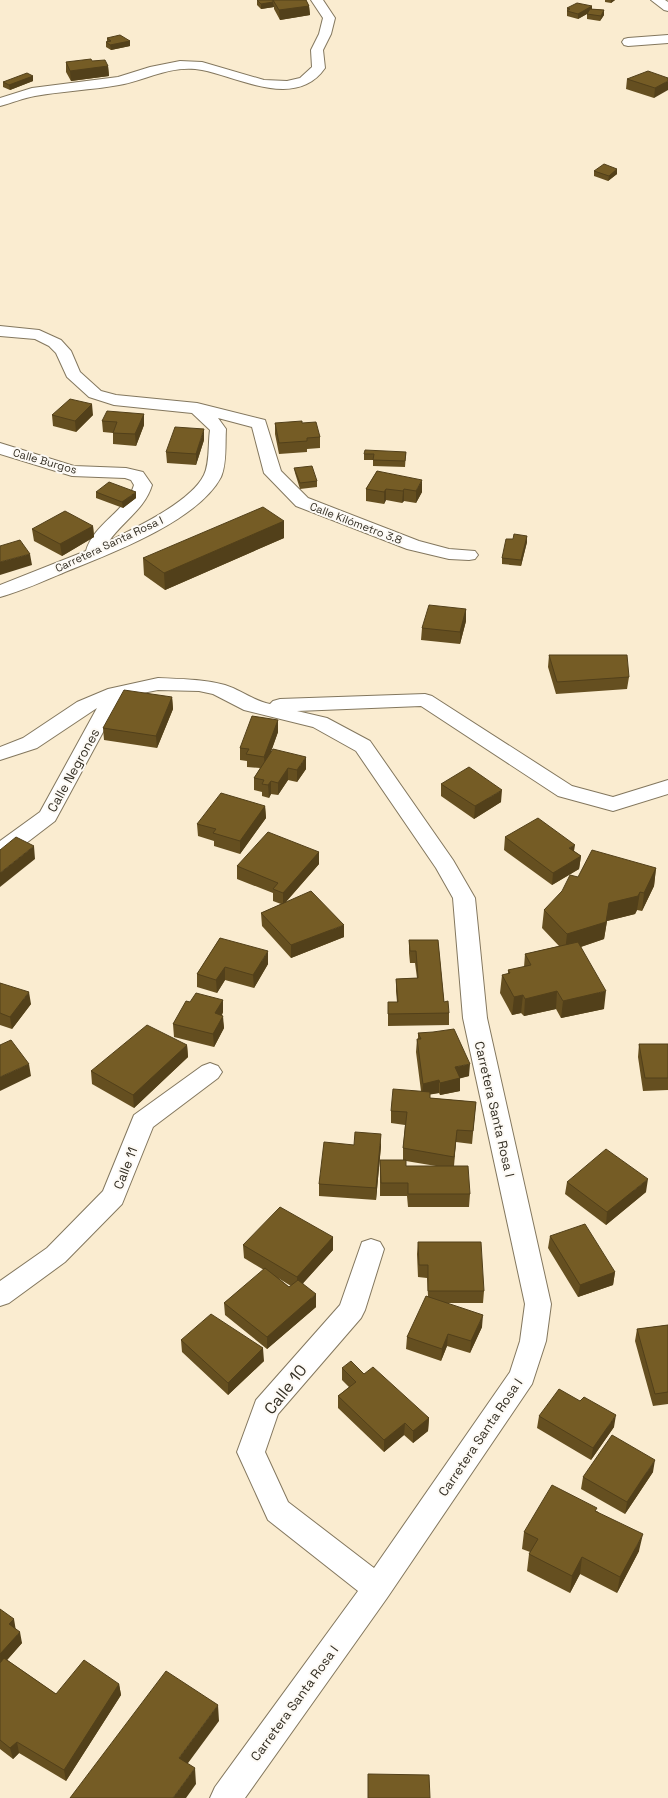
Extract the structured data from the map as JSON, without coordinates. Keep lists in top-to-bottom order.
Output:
{
  "streets": {
    "street": [
      "Calle Burgos",
      "Calle Kilómetro 3.8",
      "Carretera Santa Rosa I",
      "Calle Negrones",
      "Calle 11",
      "Calle 10"
    ]
  },
  "crossings": [
    ["Calle Burgos", "Carretera Santa Rosa I"],
    ["Calle Kilómetro 3.8", "Carretera Santa Rosa I"],
    ["Carretera Santa Rosa I", "Calle Negrones"],
    ["Carretera Santa Rosa I", "Calle 10"]
  ]
}
